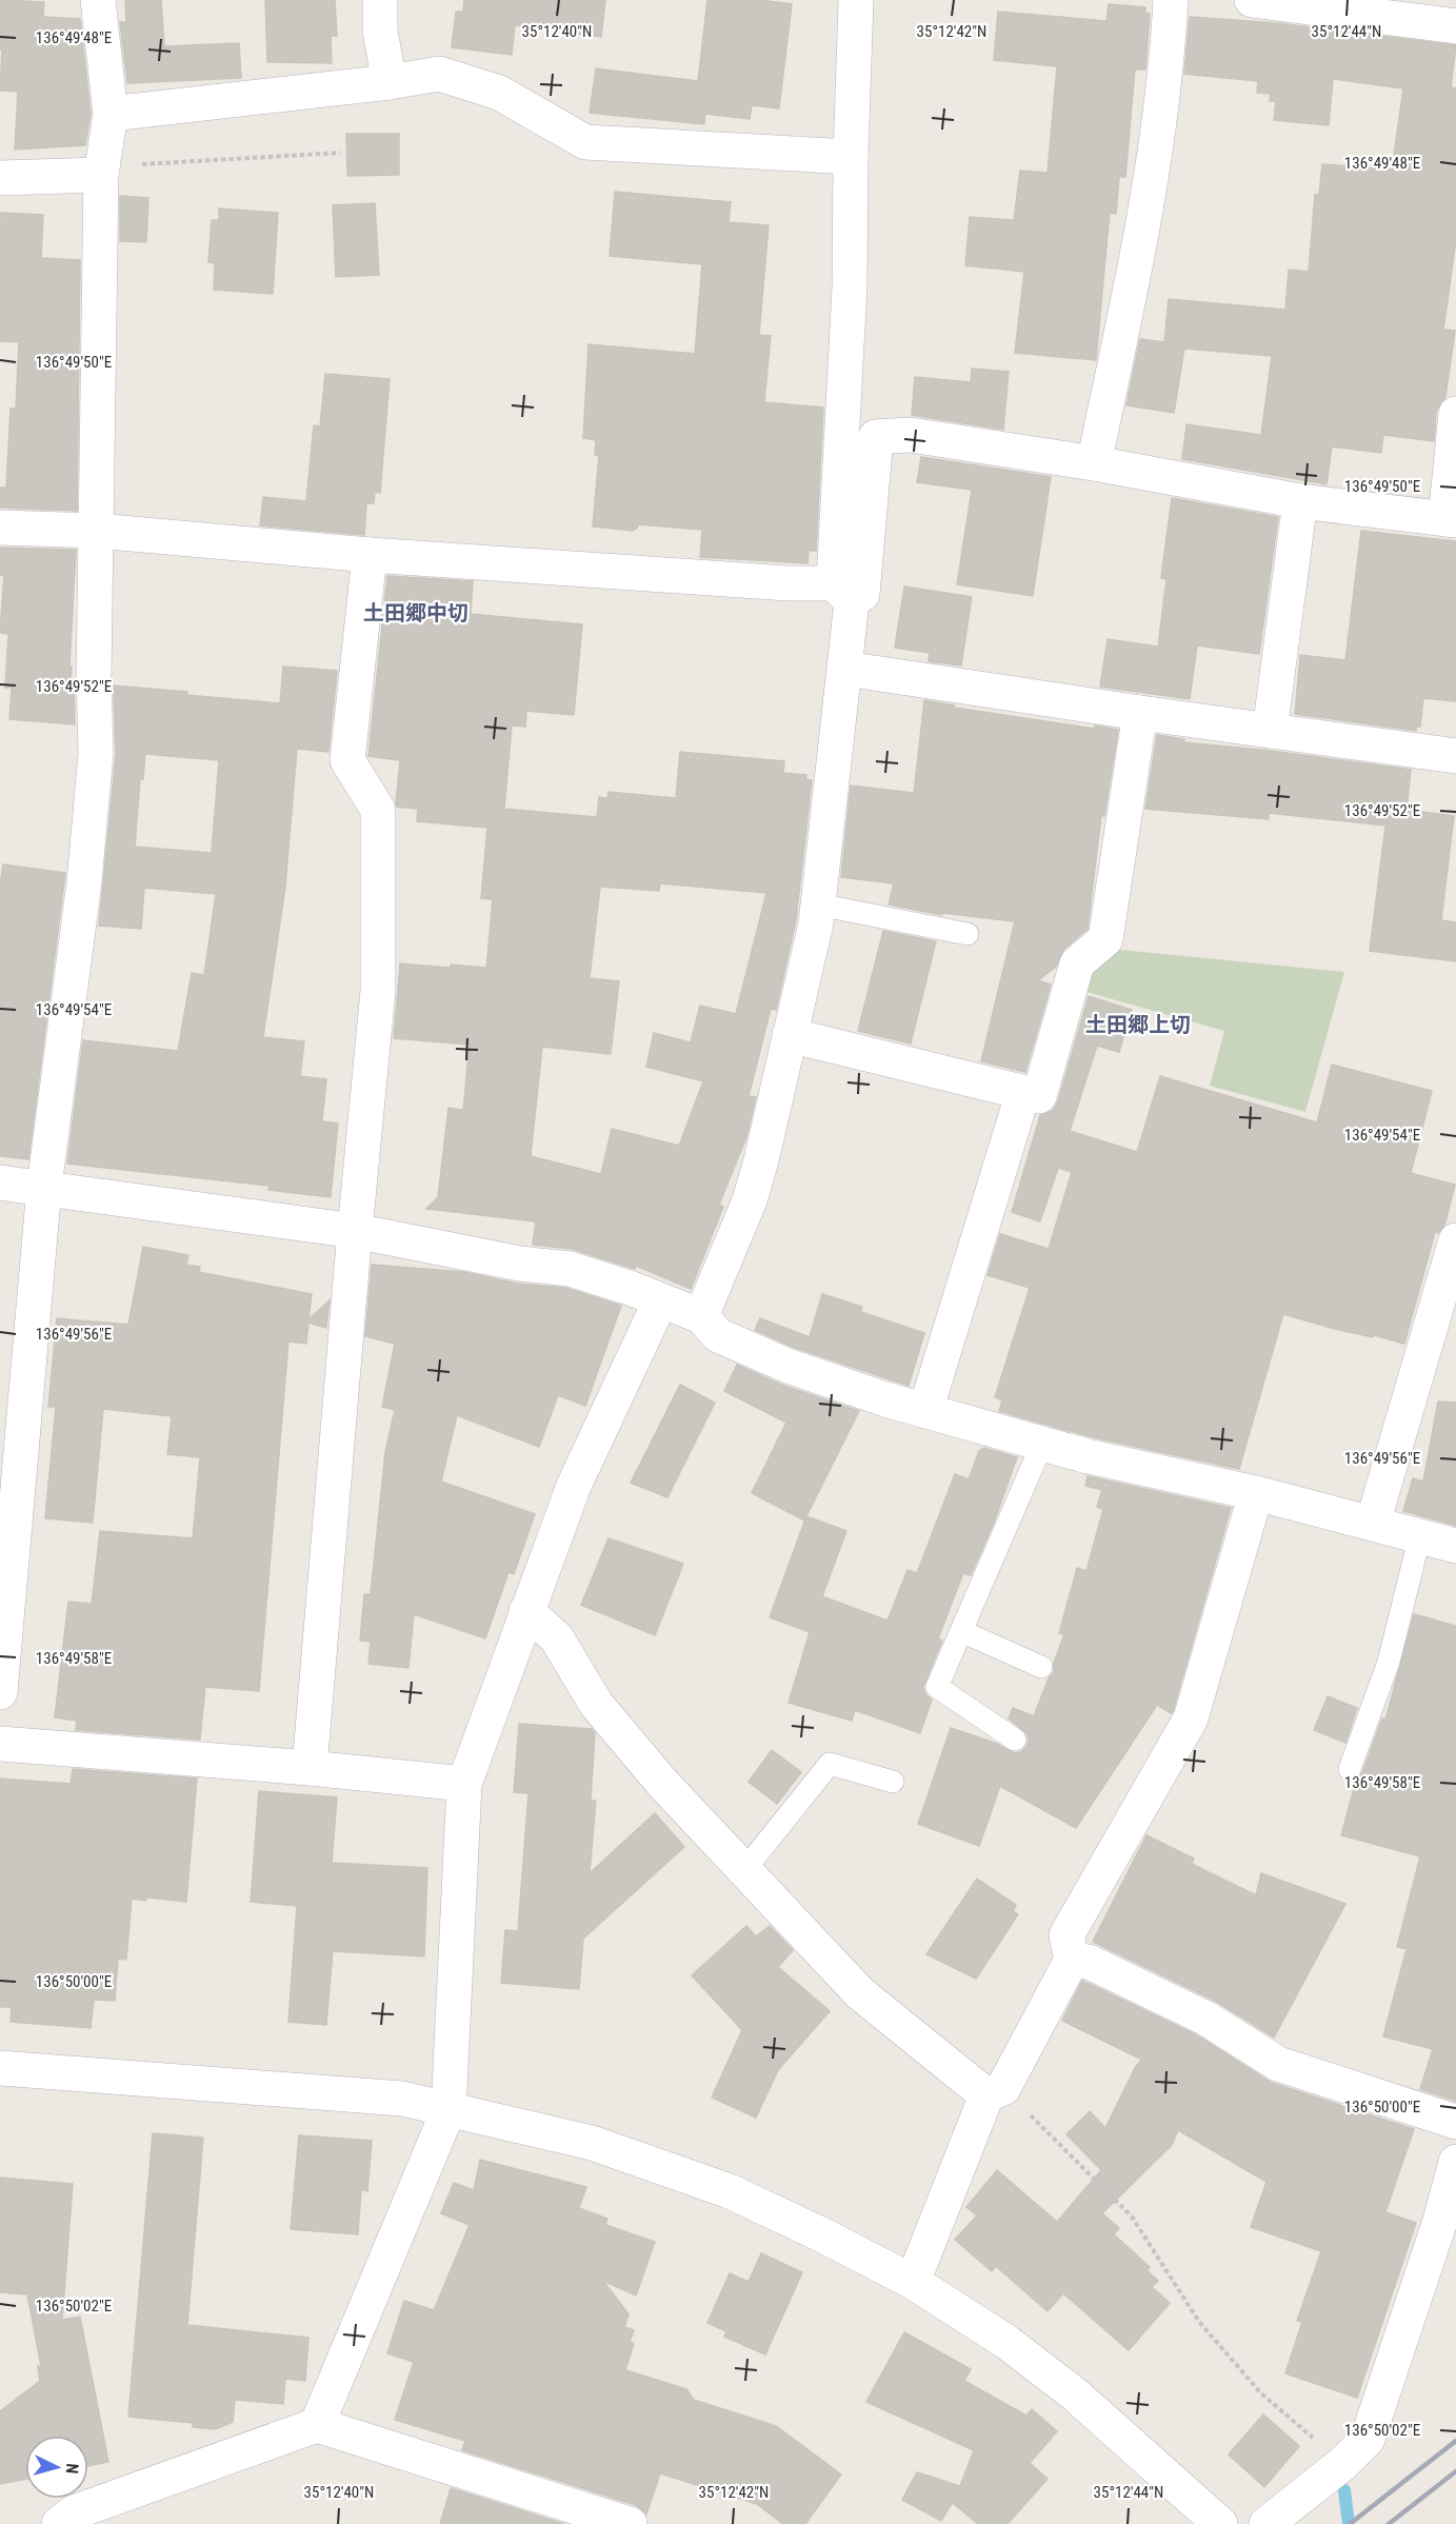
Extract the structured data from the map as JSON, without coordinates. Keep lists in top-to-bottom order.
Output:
{
  "districts": ["土田郷中切", "土田郷上切"],
  "north": "right",
  "coordinates": [
    "35°12'40\"N",
    "35°12'42\"N",
    "35°12'44\"N",
    "136°49'48\"E",
    "136°49'50\"E",
    "136°49'52\"E",
    "136°49'54\"E",
    "136°49'56\"E",
    "136°49'58\"E",
    "136°50'00\"E",
    "136°50'02\"E"
  ]
}
